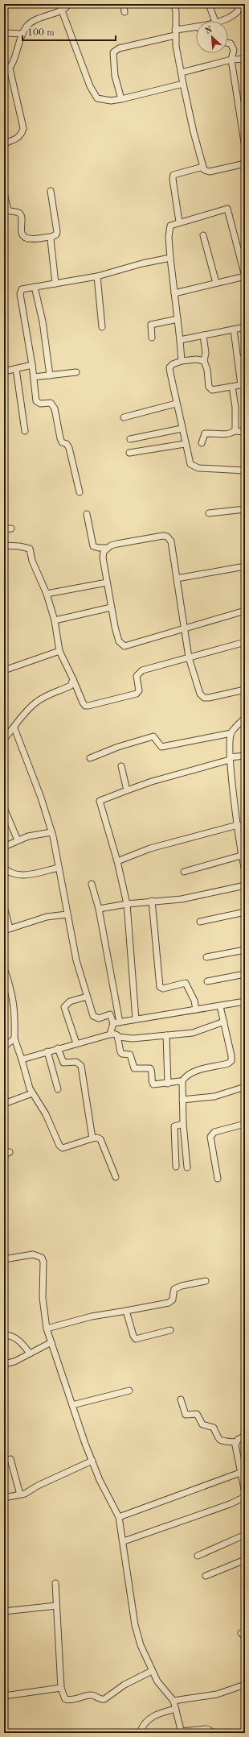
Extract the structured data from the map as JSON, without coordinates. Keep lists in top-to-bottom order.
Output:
{
  "scale_bar": "100 m",
  "north": "top left"
}
